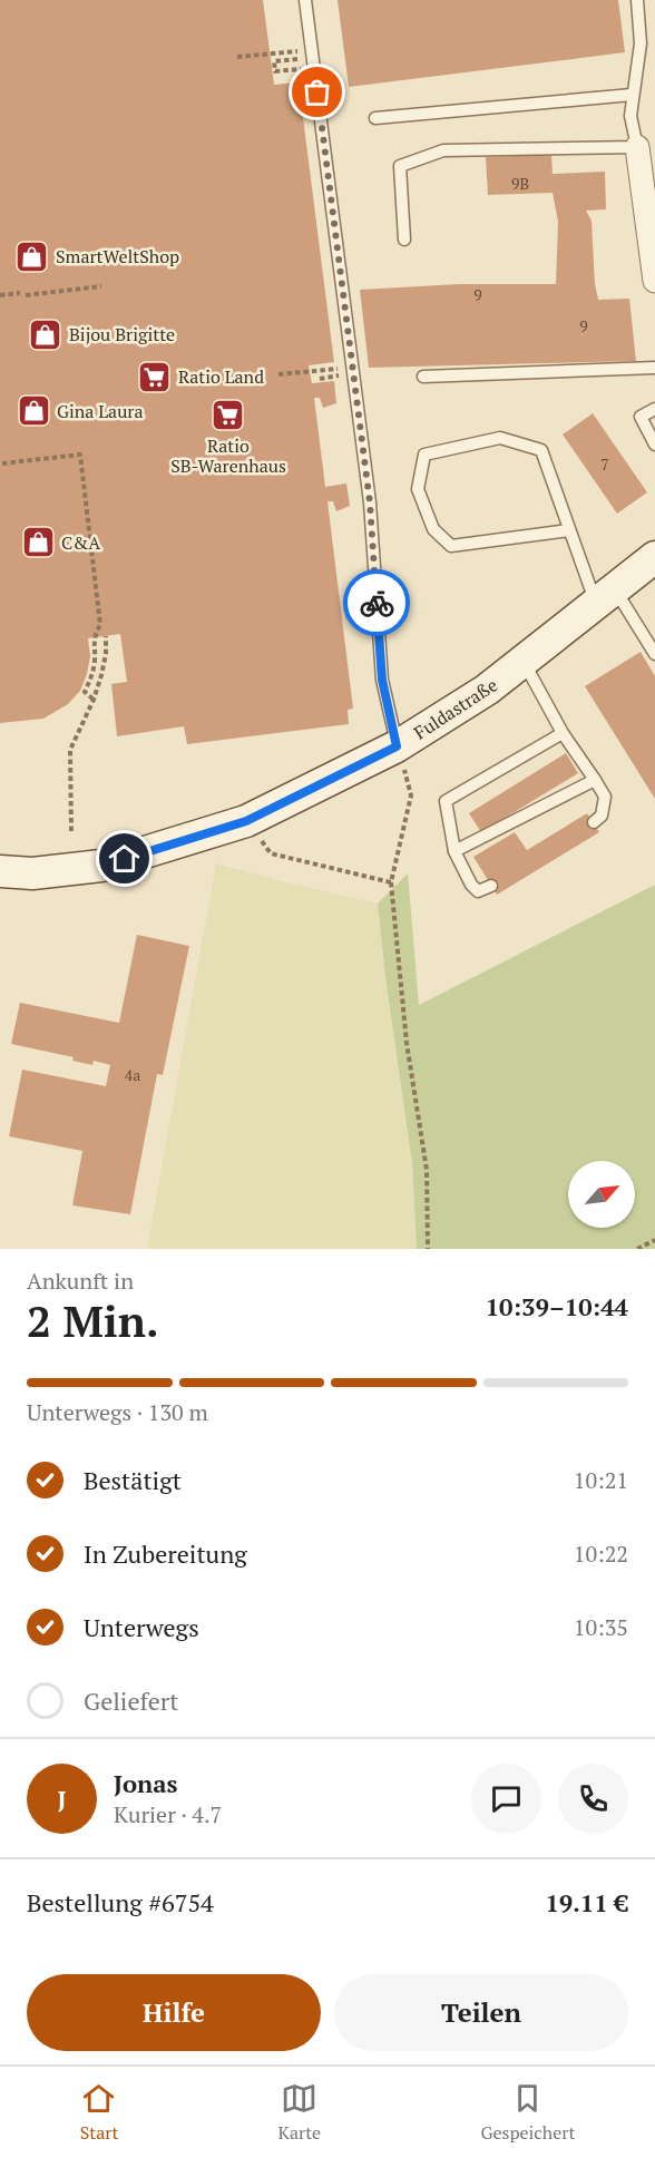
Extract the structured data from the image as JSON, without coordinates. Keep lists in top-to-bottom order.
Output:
{
  "streets": {
    "street": ["Fuldastraße"]
  },
  "places": {
    "shop": [
      "SmartWeltShop",
      "Bijou Brigitte",
      "Gina Laura",
      "C&A"
    ],
    "supermarket": ["Ratio Land", "Ratio SB-Warenhaus"]
  },
  "house_numbers": [
    "9B",
    "9",
    "9",
    "7",
    "4a"
  ],
  "north": "top right",
  "page": {
    "heading": ["2 Min.", "Ankunft in", "10:39–10:44"],
    "panel": [
      "Jonas",
      "Kurier · 4.7",
      "Bestellung #6754",
      "19.11 €"
    ],
    "bar": "Unterwegs · 130 m",
    "list": [
      ["Bestätigt", "10:21"],
      ["In Zubereitung", "10:22"],
      ["Unterwegs", "10:35"],
      "Geliefert"
    ],
    "round": "J",
    "buttons": ["Hilfe", "Teilen"],
    "tabs": ["Start", "Karte", "Gespeichert"]
  }
}
